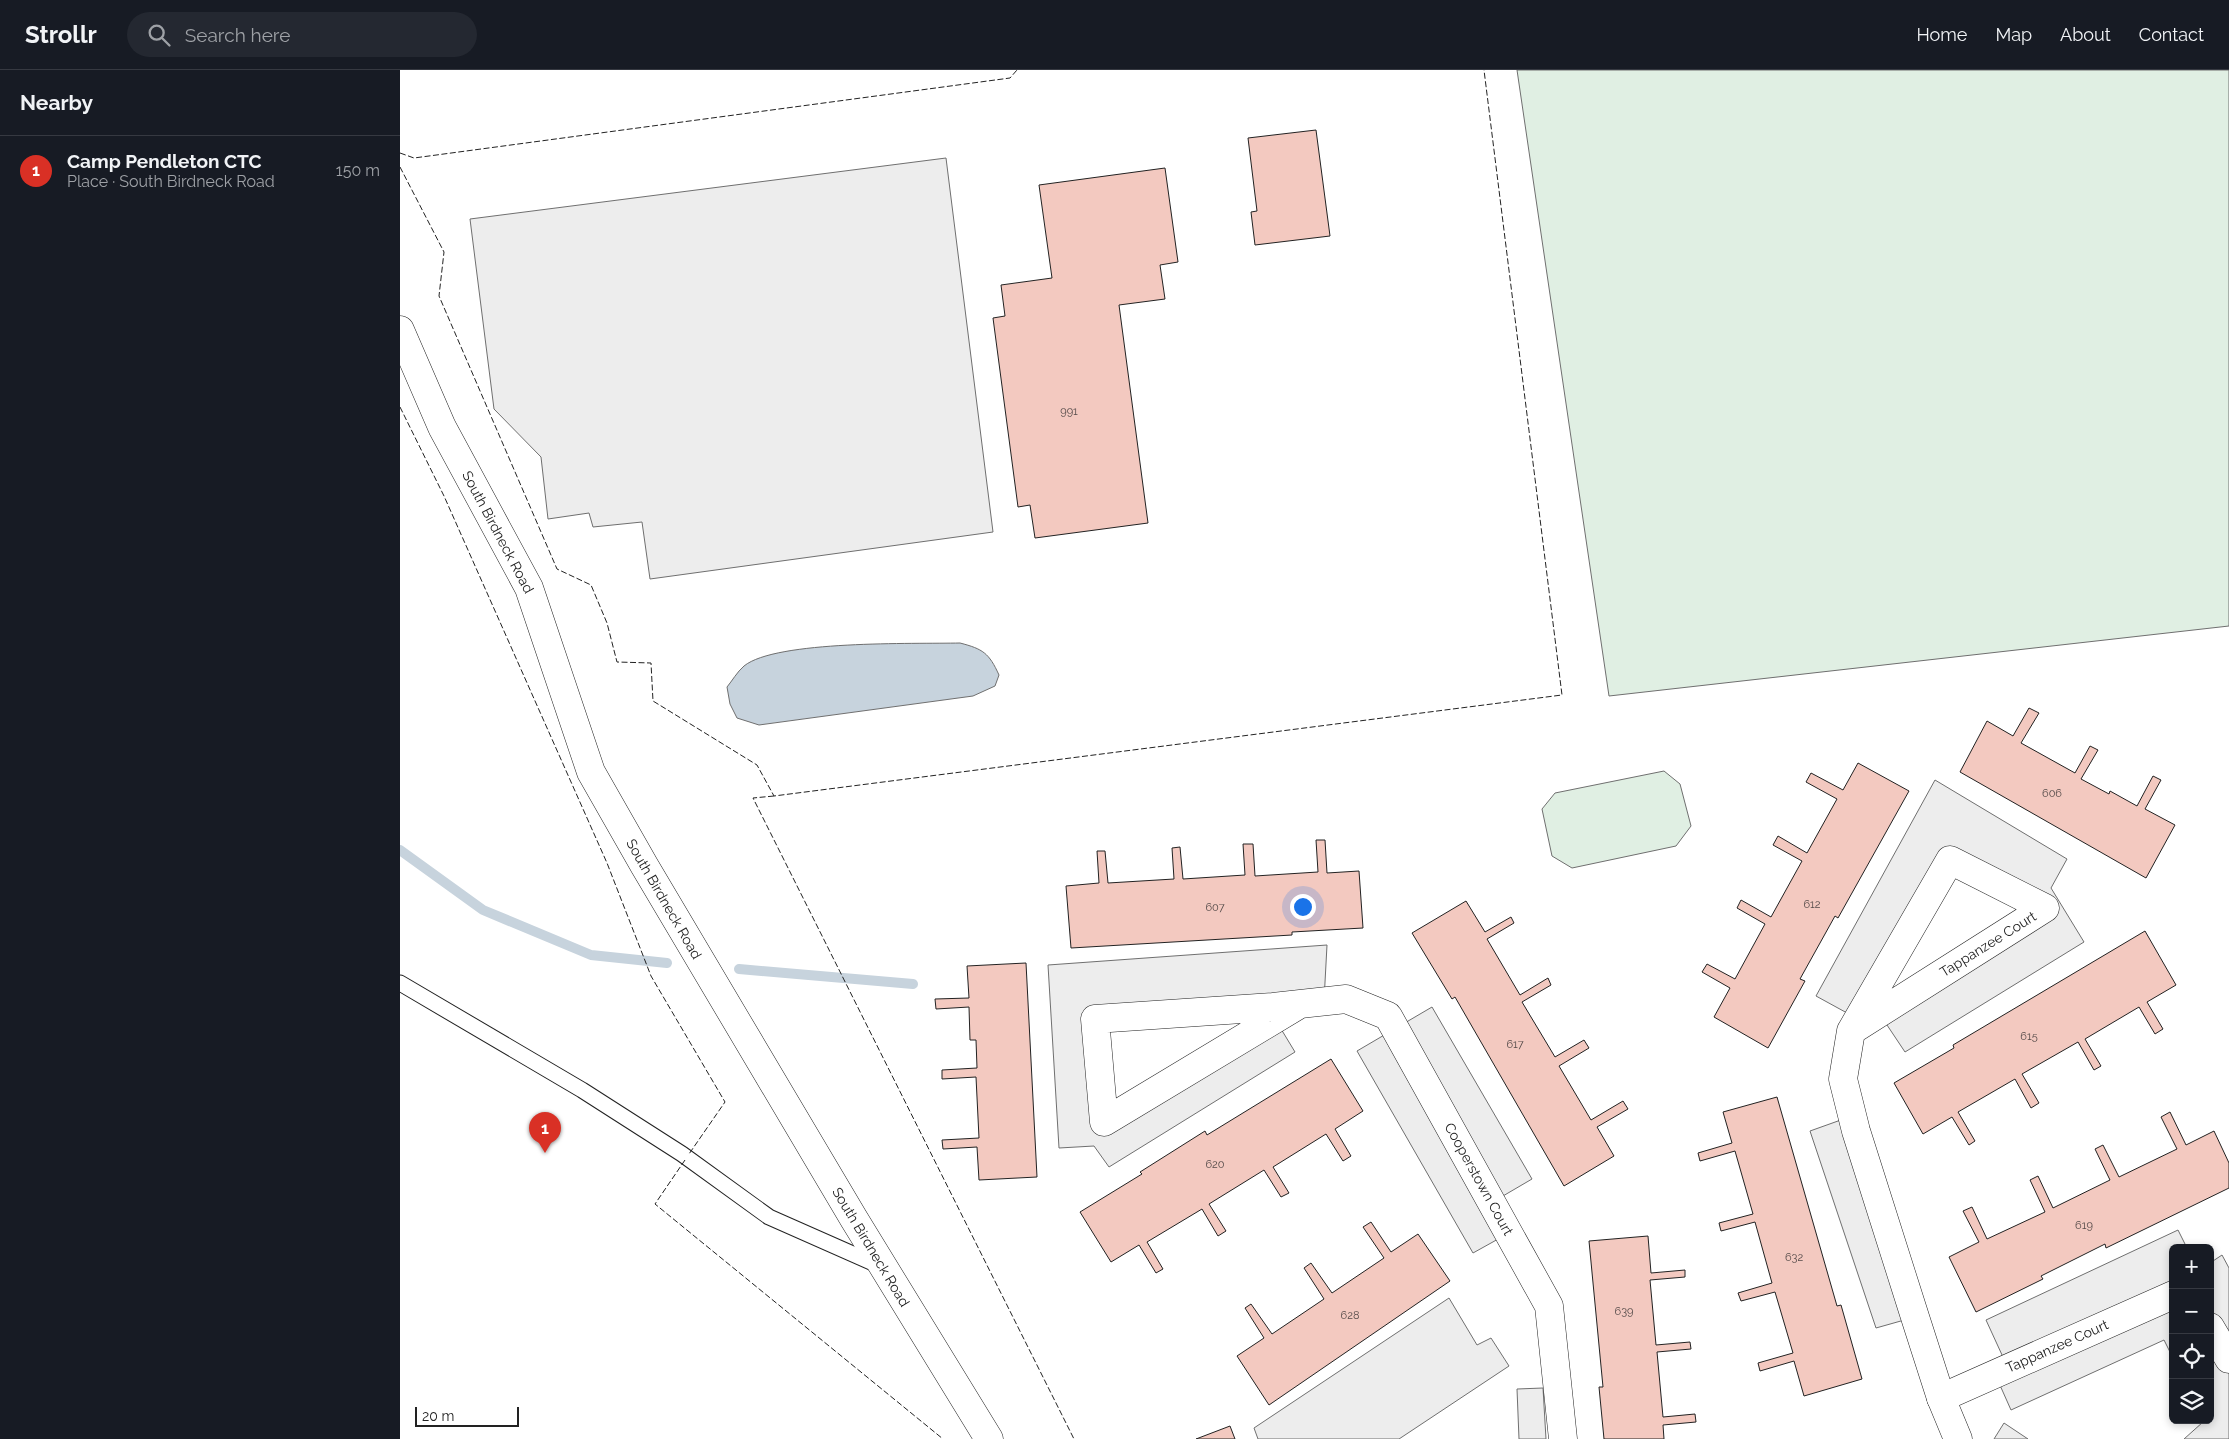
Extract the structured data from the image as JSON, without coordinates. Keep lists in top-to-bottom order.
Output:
{
  "streets": {
    "street": ["South Birdneck Road", "Tappanzee Court", "Cooperstown Court"]
  },
  "house_numbers": [
    "991",
    "606",
    "612",
    "607",
    "615",
    "617",
    "620",
    "619",
    "632",
    "639",
    "628"
  ],
  "scale_bar": "20 m",
  "page": {
    "header": "Strollr",
    "search": "Search here",
    "nav": [
      "Home",
      "Map",
      "About",
      "Contact"
    ],
    "heading": "Nearby",
    "list": [
      {
        "mark": "1",
        "name": "Camp Pendleton CTC",
        "note": "Place · South Birdneck Road",
        "value": "150 m"
      }
    ],
    "pins": "1",
    "map_buttons": ["+", "−"],
    "scale": "20 m"
  }
}
